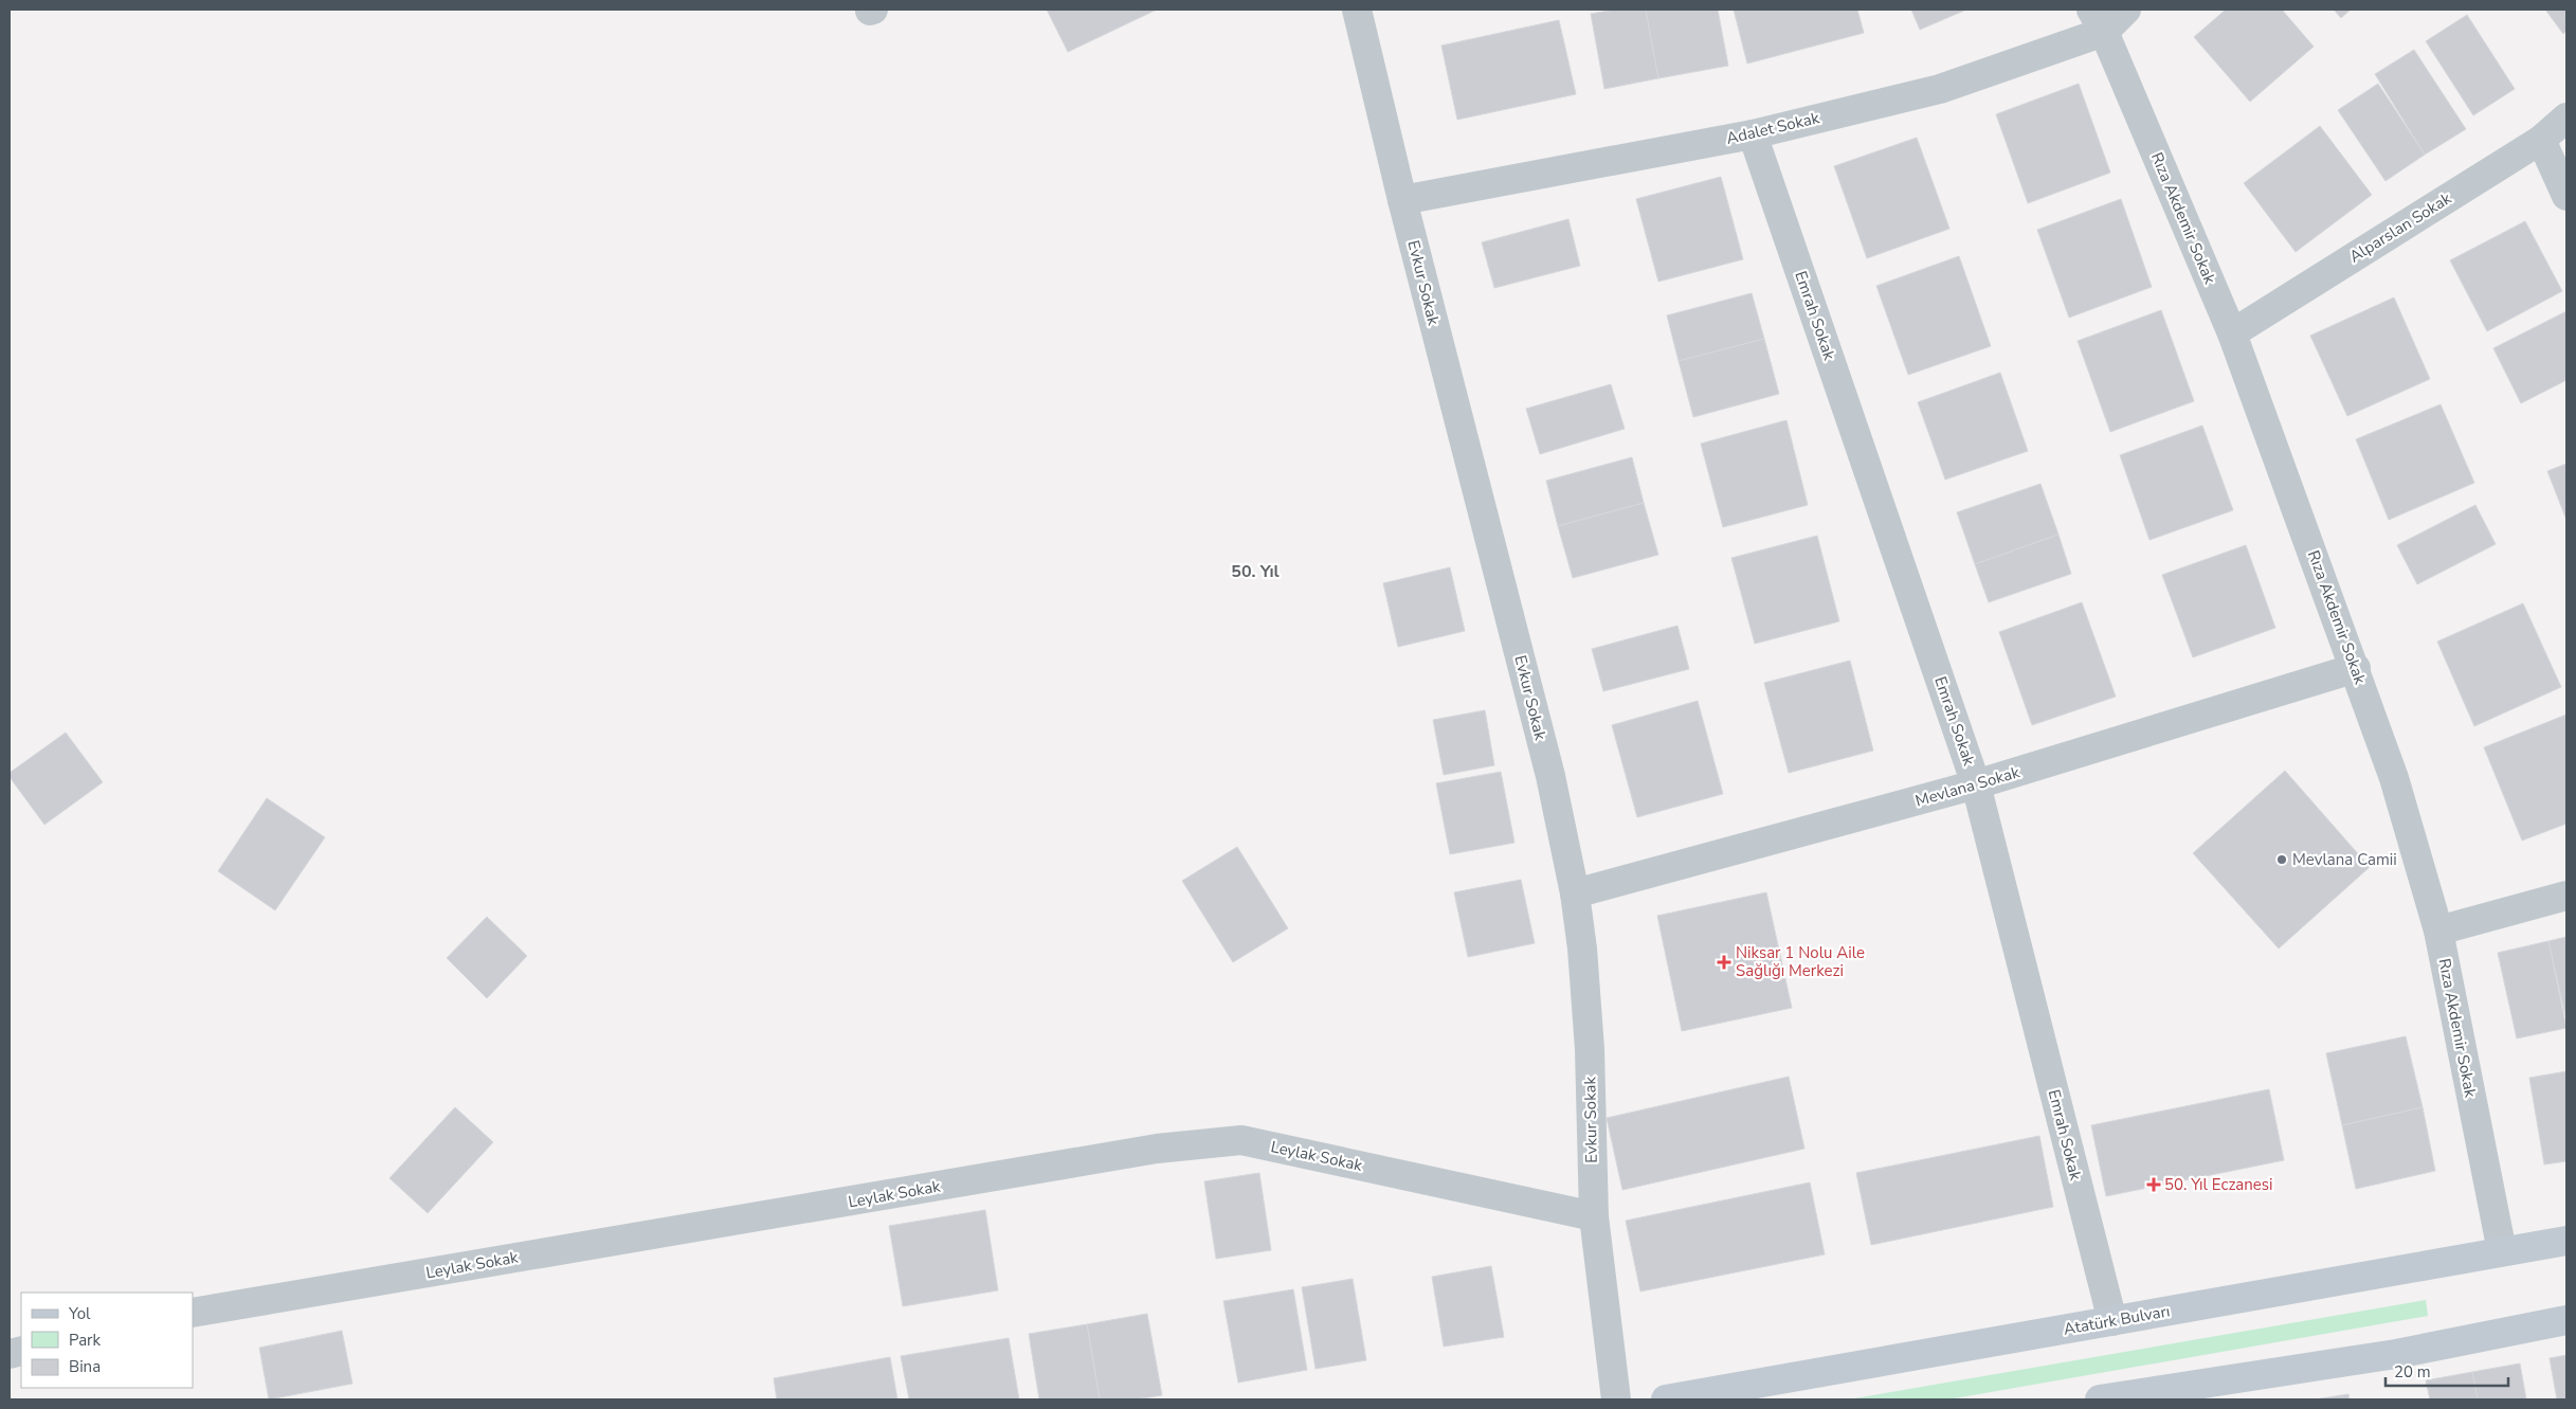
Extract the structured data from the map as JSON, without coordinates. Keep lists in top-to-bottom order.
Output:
{
  "streets": {
    "main road": ["Atatürk Bulvarı"],
    "street": [
      "Adalet Sokak",
      "Rıza Akdemir Sokak",
      "Alparslan Sokak",
      "Evkur Sokak",
      "Emrah Sokak",
      "Mevlana Sokak",
      "Leylak Sokak"
    ]
  },
  "crossings": [
    ["Adalet Sokak", "Rıza Akdemir Sokak"],
    ["Adalet Sokak", "Evkur Sokak"],
    ["Adalet Sokak", "Emrah Sokak"],
    ["Rıza Akdemir Sokak", "Alparslan Sokak"],
    ["Rıza Akdemir Sokak", "Mevlana Sokak"],
    ["Rıza Akdemir Sokak", "Atatürk Bulvarı"],
    ["Evkur Sokak", "Mevlana Sokak"],
    ["Evkur Sokak", "Leylak Sokak"],
    ["Emrah Sokak", "Mevlana Sokak"],
    ["Emrah Sokak", "Atatürk Bulvarı"]
  ],
  "districts": ["50. Yıl"],
  "places": {
    "other": ["Mevlana Camii"],
    "health": ["Niksar 1 Nolu Aile Sağlığı Merkezi", "50. Yıl Eczanesi"]
  },
  "legend": ["Yol", "Park", "Bina"],
  "scale_bar": "20 m"
}
